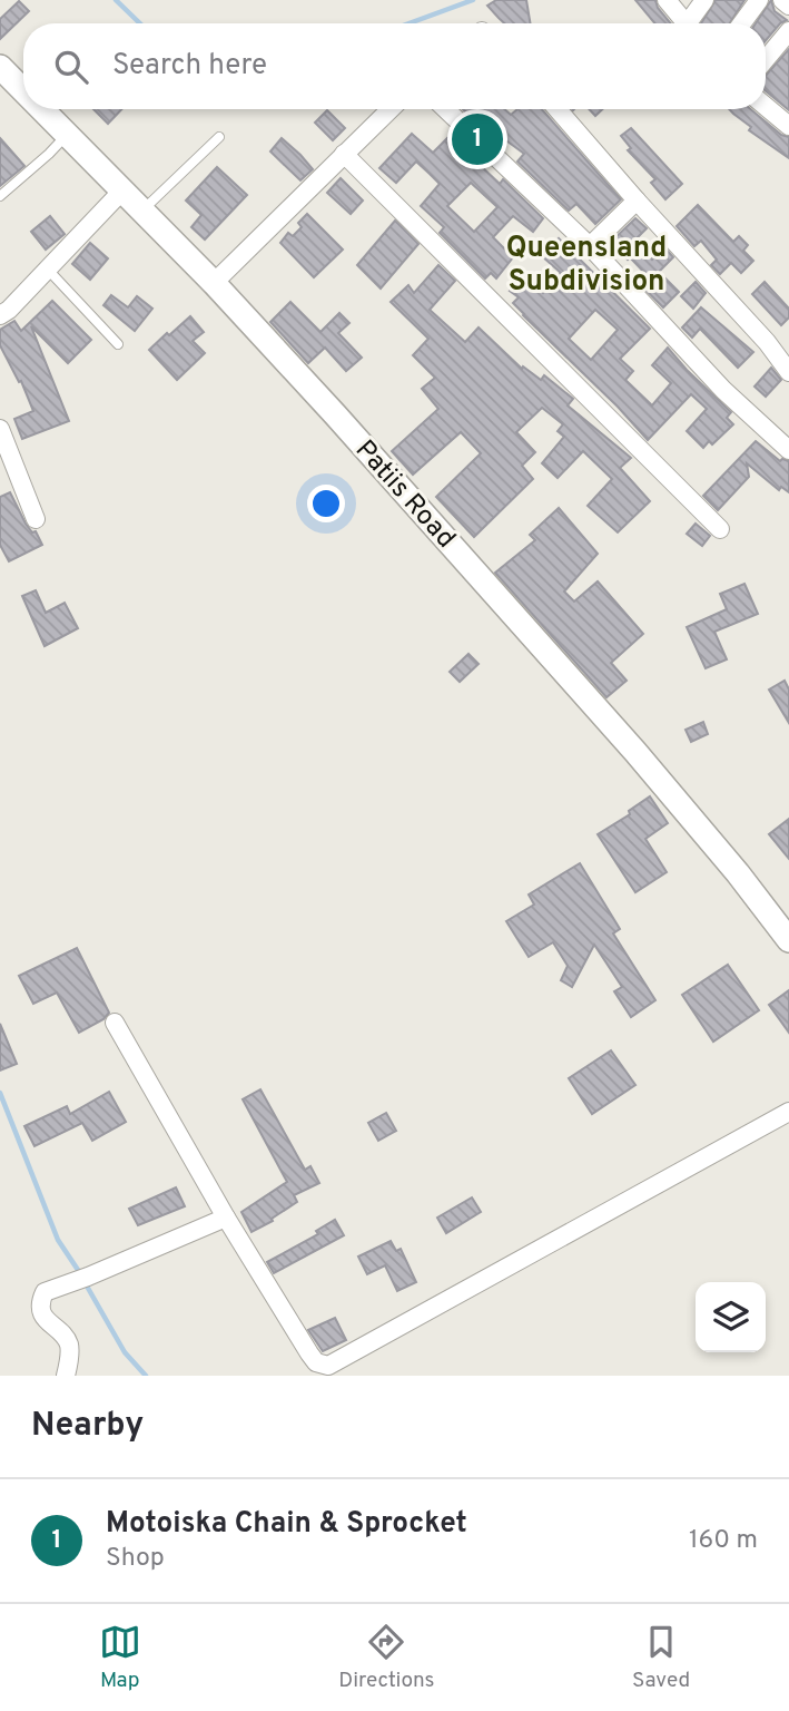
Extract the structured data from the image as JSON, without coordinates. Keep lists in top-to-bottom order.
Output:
{
  "streets": {
    "street": ["Patiis Road"]
  },
  "districts": ["Queensland Subdivision"],
  "page": {
    "search": "Search here",
    "pins": "1",
    "heading": "Nearby",
    "list": [
      {
        "mark": "1",
        "name": "Motoiska Chain & Sprocket",
        "note": "Shop",
        "value": "160 m"
      }
    ],
    "nav": ["Map", "Directions", "Saved"]
  }
}
